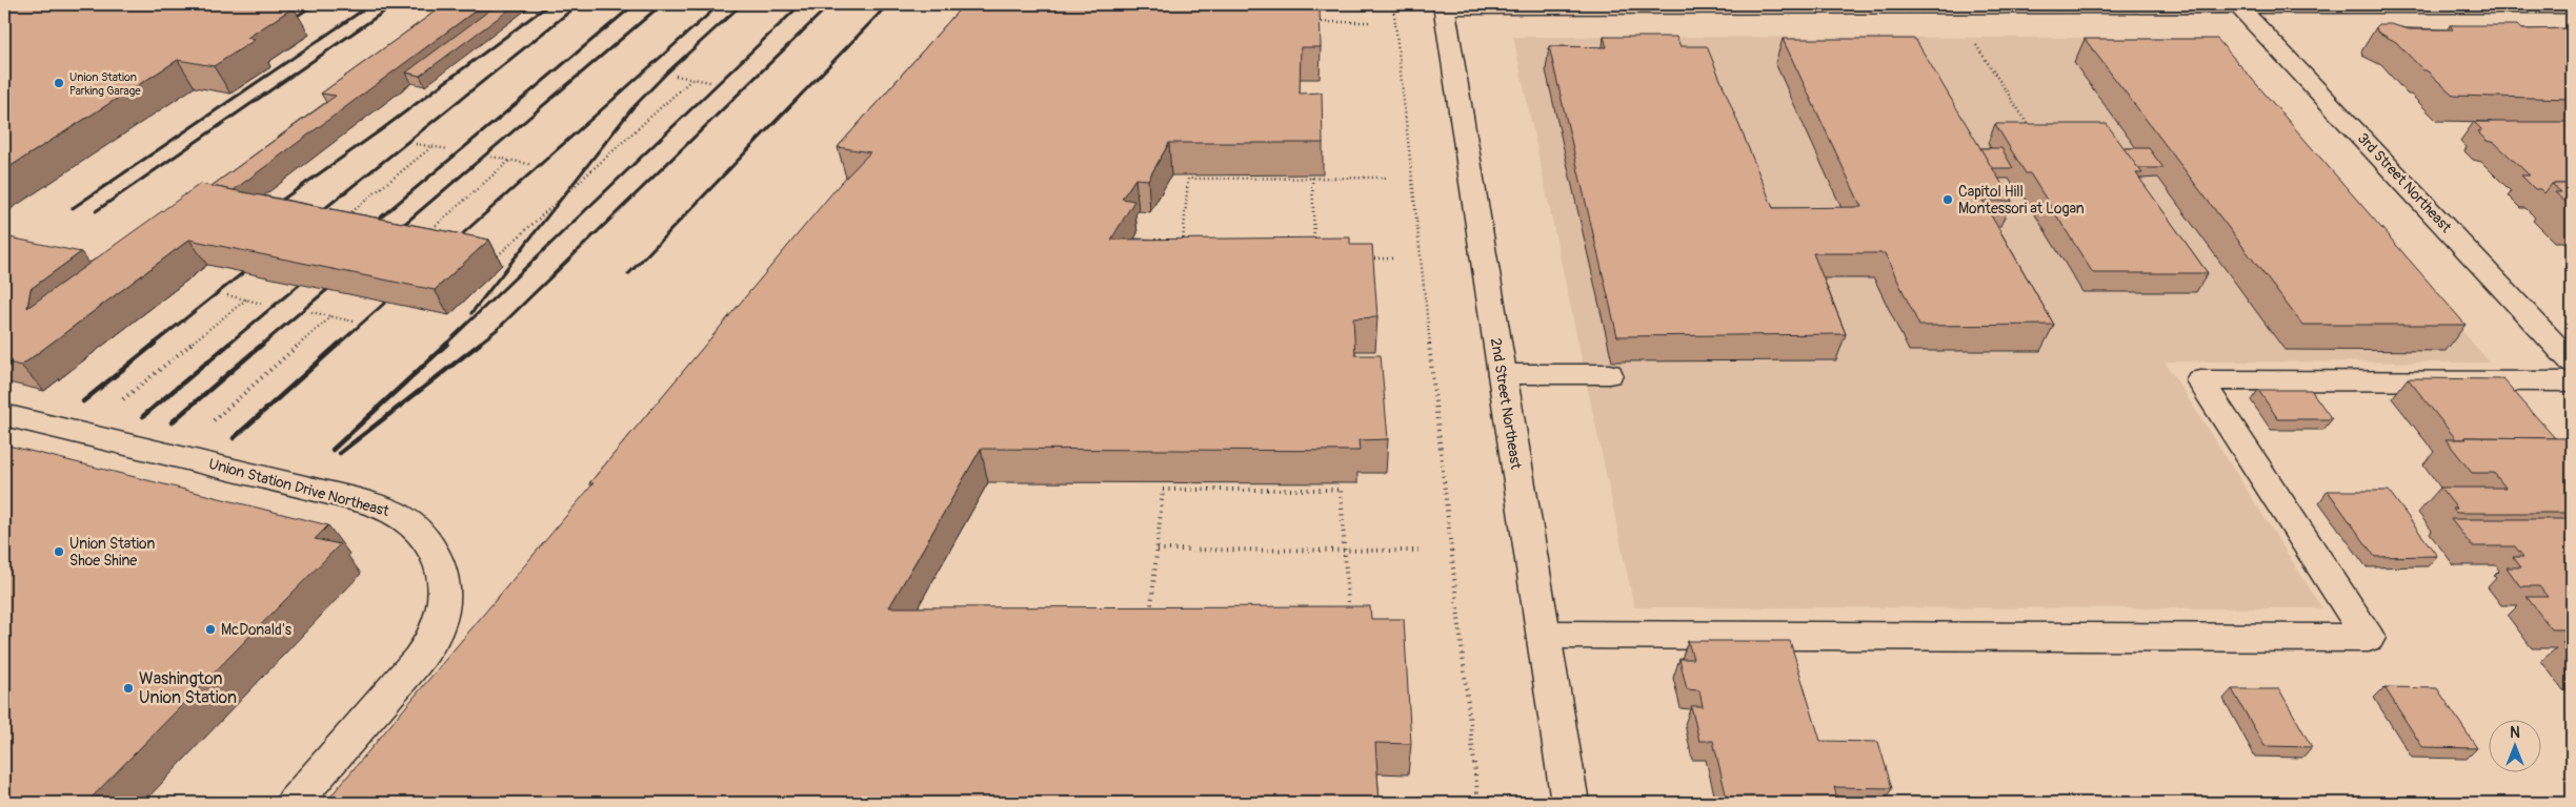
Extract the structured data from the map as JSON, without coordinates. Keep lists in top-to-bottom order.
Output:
{
  "streets": {
    "street": ["3rd Street Northeast", "2nd Street Northeast", "Union Station Drive Northeast"]
  },
  "places": [
    "Union Station Parking Garage",
    "Capitol Hill Montessori at Logan",
    "Union Station Shoe Shine",
    "McDonald's",
    "Washington Union Station"
  ],
  "north": "top"
}
